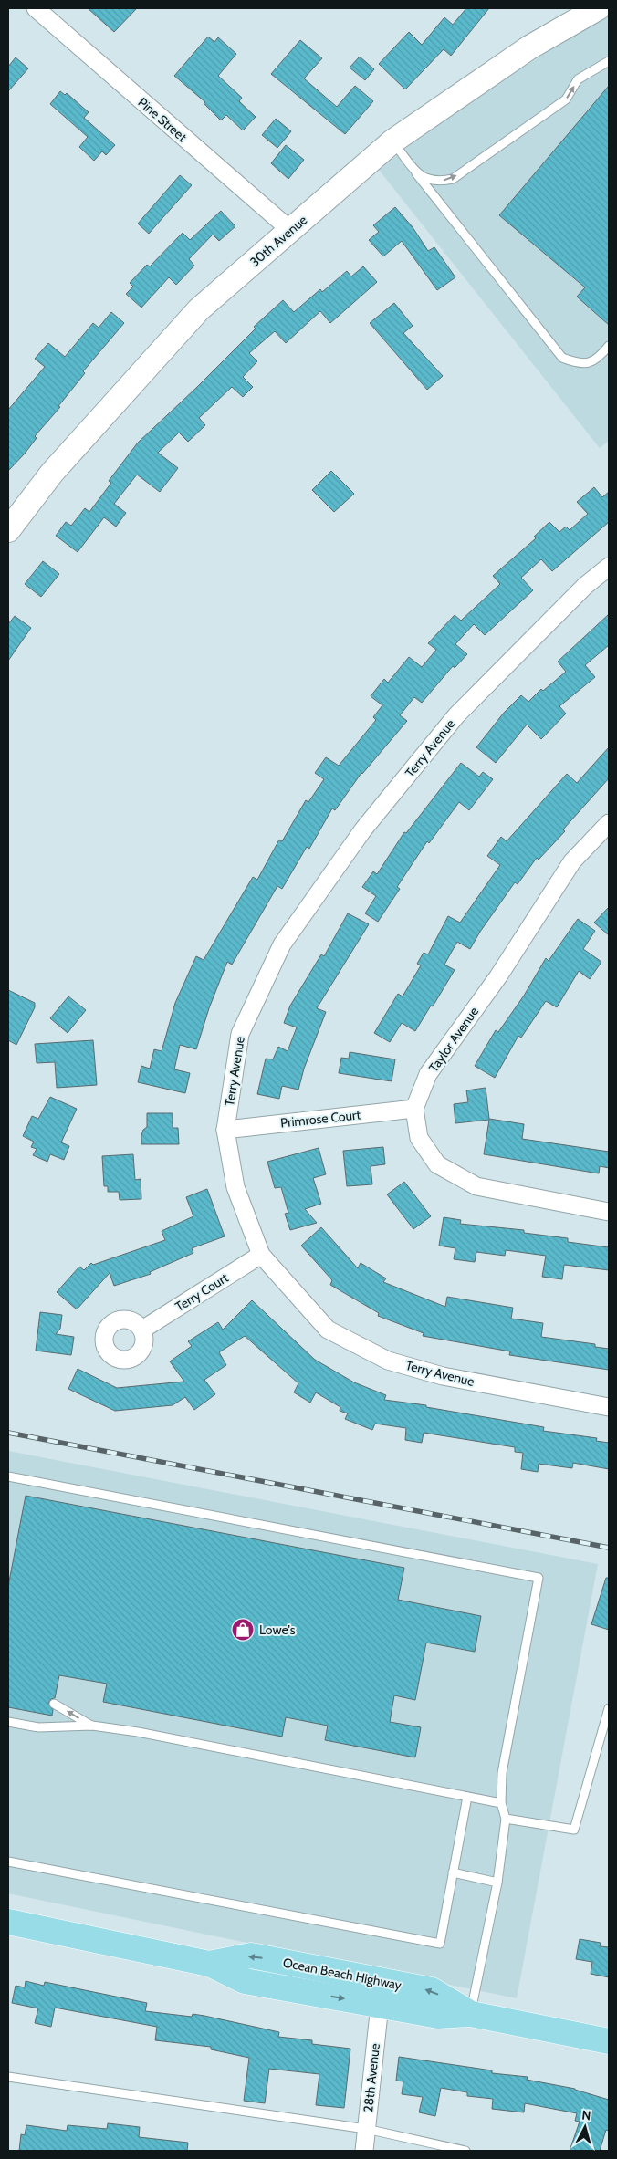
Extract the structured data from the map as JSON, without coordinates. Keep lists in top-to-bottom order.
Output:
{
  "streets": {
    "main road": ["Ocean Beach Highway"],
    "street": [
      "Pine Street",
      "30th Avenue",
      "Terry Avenue",
      "Taylor Avenue",
      "Primrose Court",
      "Terry Court",
      "28th Avenue"
    ]
  },
  "crossings": [
    ["Pine Street", "30th Avenue"],
    ["Terry Avenue", "Primrose Court"],
    ["Terry Avenue", "Terry Court"],
    ["Taylor Avenue", "Primrose Court"],
    ["Ocean Beach Highway", "28th Avenue"]
  ],
  "places": {
    "shop": ["Lowe's"]
  },
  "north": "top"
}
